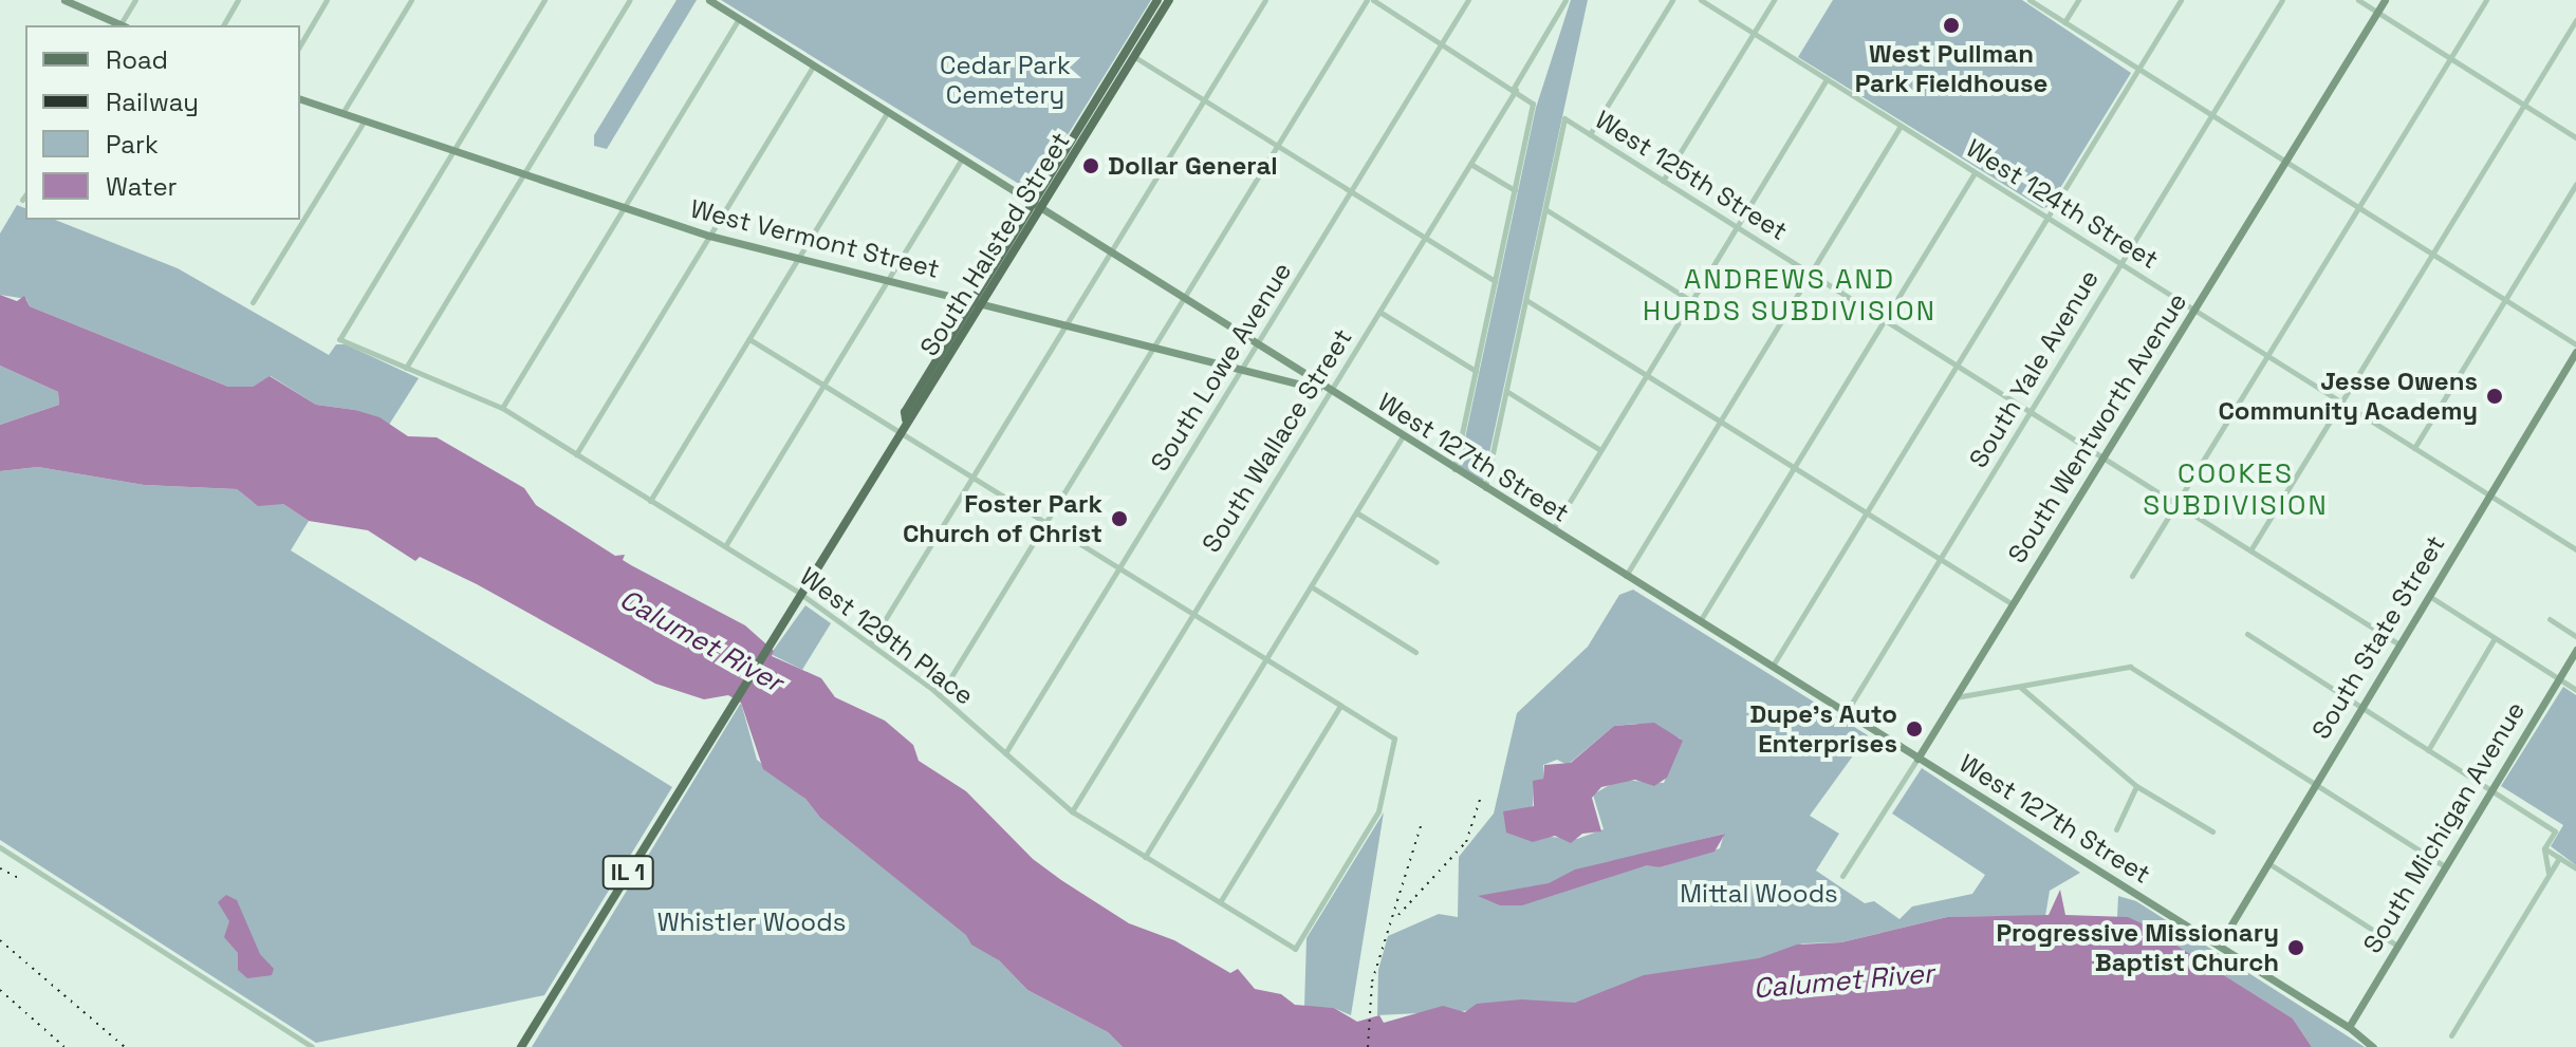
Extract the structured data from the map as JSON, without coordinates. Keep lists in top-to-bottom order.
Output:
{
  "streets": {
    "main road": ["South Halsted Street", "IL 1"],
    "street": [
      "West 125th Street",
      "West 124th Street",
      "West Vermont Street",
      "South Lowe Avenue",
      "South Yale Avenue",
      "South Wentworth Avenue",
      "South Wallace Street",
      "West 127th Street",
      "West 129th Place",
      "South State Street",
      "South Michigan Avenue"
    ]
  },
  "crossings": [
    ["West 125th Street", "South Yale Avenue"],
    ["West 125th Street", "South Wentworth Avenue"],
    ["West 125th Street", "South State Street"],
    ["West 124th Street", "South Yale Avenue"],
    ["West 124th Street", "South Wentworth Avenue"],
    ["West 124th Street", "South State Street"],
    ["West Vermont Street", "South Halsted Street"],
    ["West Vermont Street", "South Lowe Avenue"],
    ["West Vermont Street", "South Wallace Street"],
    ["West Vermont Street", "West 127th Street"],
    ["West Vermont Street", "West 129th Place"],
    ["South Halsted Street", "West 127th Street"],
    ["South Halsted Street", "West 129th Place"],
    ["South Lowe Avenue", "West 127th Street"],
    ["South Lowe Avenue", "West 129th Place"],
    ["South Yale Avenue", "West 127th Street"],
    ["South Wentworth Avenue", "West 127th Street"],
    ["South Wallace Street", "West 127th Street"],
    ["South Wallace Street", "West 129th Place"],
    ["West 127th Street", "South State Street"],
    ["West 127th Street", "South Michigan Avenue"]
  ],
  "districts": ["ANDREWS AND HURDS SUBDIVISION", "COOKES SUBDIVISION"],
  "water": ["Calumet River"],
  "parks": ["Cedar Park Cemetery", "Mittal Woods", "Whistler Woods"],
  "places": [
    "West Pullman Park Fieldhouse",
    "Dollar General",
    "Jesse Owens Community Academy",
    "Foster Park Church of Christ",
    "Dupe's Auto Enterprises",
    "Progressive Missionary Baptist Church"
  ],
  "legend": [
    "Road",
    "Railway",
    "Park",
    "Water"
  ]
}
